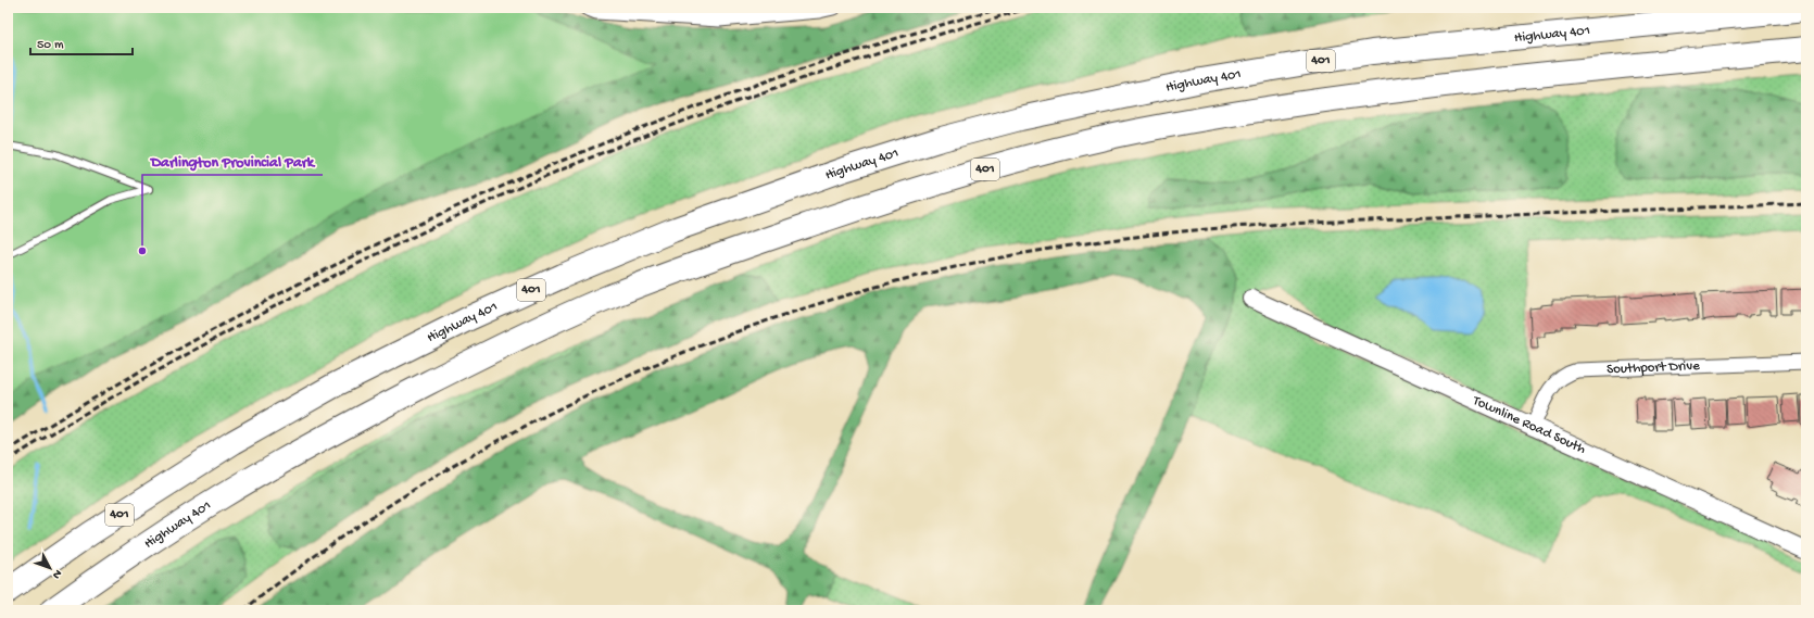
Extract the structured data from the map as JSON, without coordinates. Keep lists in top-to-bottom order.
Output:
{
  "streets": {
    "highway": ["Highway 401", "401"],
    "street": ["Southport Drive", "Townline Road South"]
  },
  "crossings": [
    ["Southport Drive", "Townline Road South"]
  ],
  "places": ["Darlington Provincial Park"],
  "scale_bar": "50 m",
  "north": "bottom right"
}
